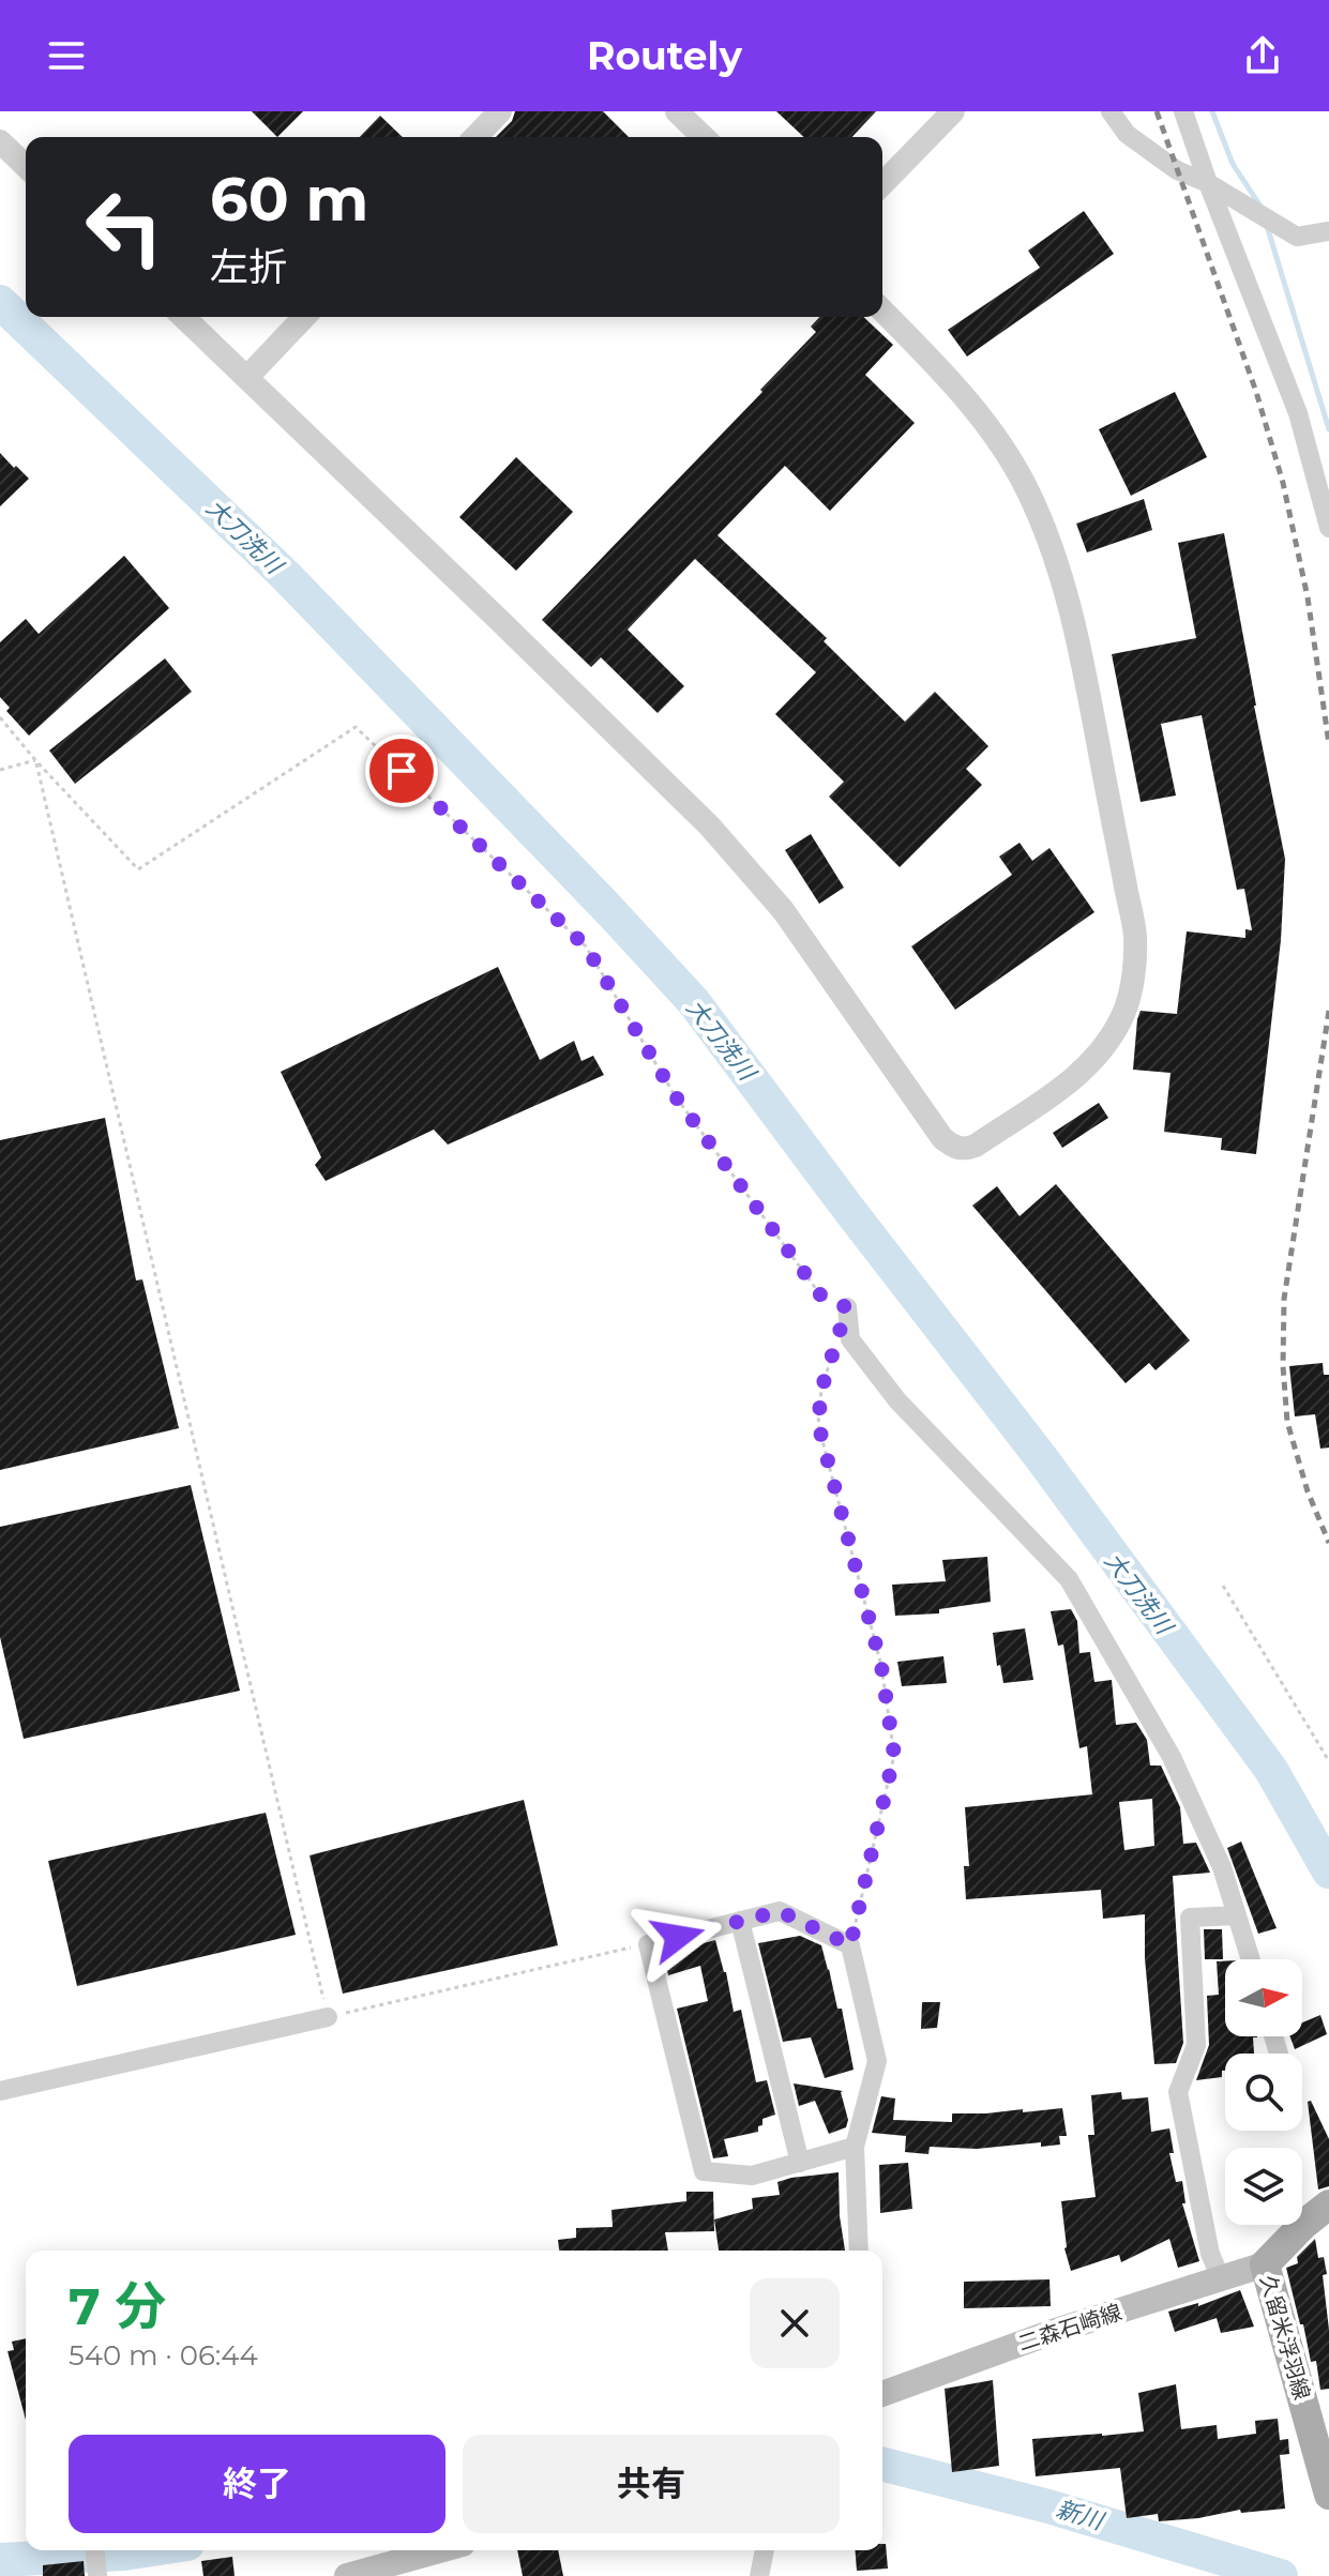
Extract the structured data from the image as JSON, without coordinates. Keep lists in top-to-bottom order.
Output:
{
  "streets": {
    "main road": ["二森石崎線", "久留米浮羽線"]
  },
  "crossings": [
    ["二森石崎線", "久留米浮羽線"]
  ],
  "water": ["大刀洗川", "新川"],
  "north": "right",
  "page": {
    "header": "Routely",
    "turn": ["60 m", "左折"],
    "heading": ["7 分", "540 m · 06:44"],
    "buttons": ["終了", "共有"]
  }
}
